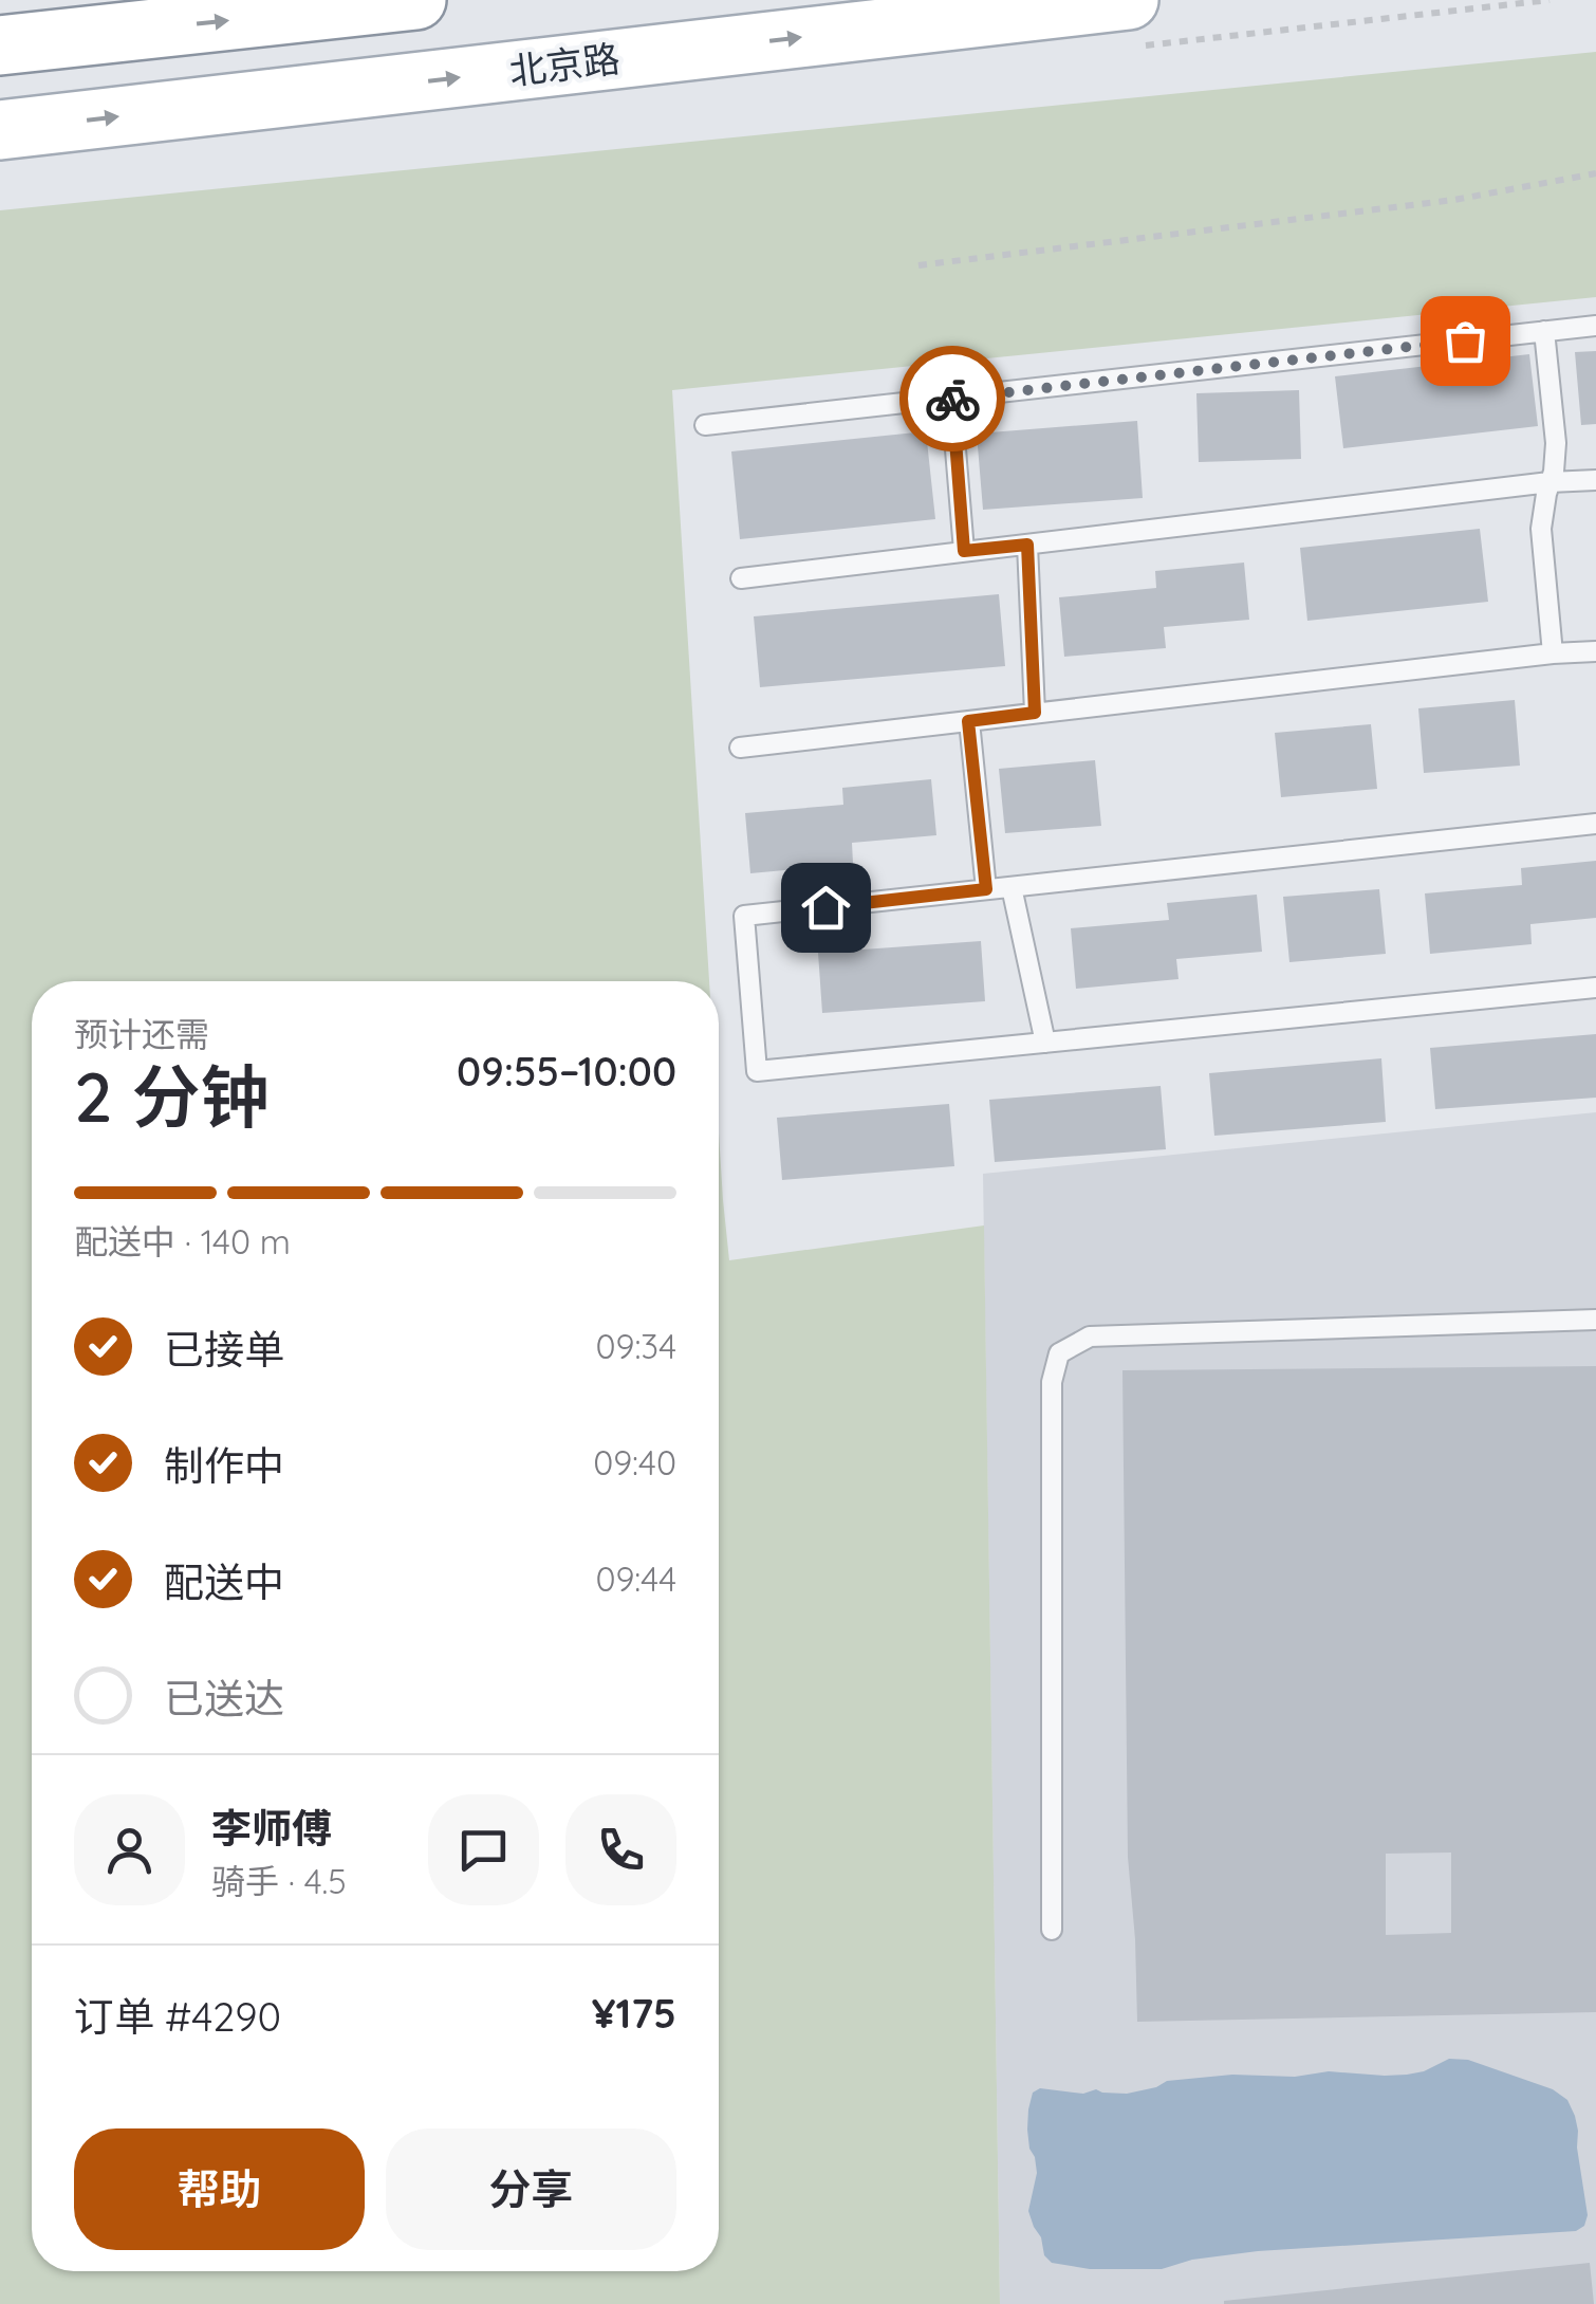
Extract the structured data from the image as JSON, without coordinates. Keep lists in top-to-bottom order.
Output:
{
  "streets": {
    "main road": ["北京路"]
  },
  "page": {
    "heading": ["2 分钟", "预计还需", "09:55–10:00"],
    "panel": [
      "李师傅",
      "骑手 · 4.5",
      "订单 #4290",
      "¥175"
    ],
    "bar": "配送中 · 140 m",
    "list": [
      ["已接单", "09:34"],
      ["制作中", "09:40"],
      ["配送中", "09:44"],
      "已送达"
    ],
    "buttons": ["帮助", "分享"]
  }
}
